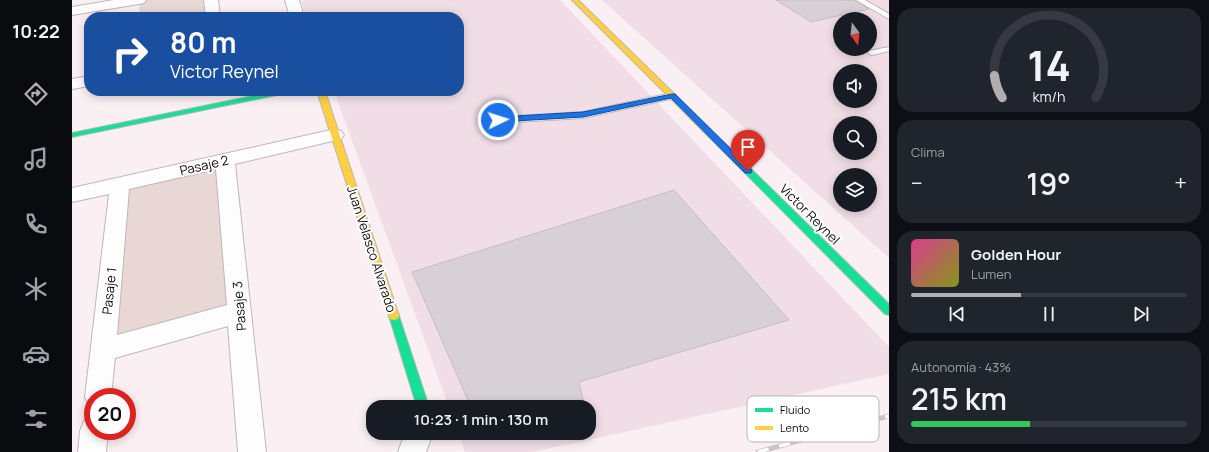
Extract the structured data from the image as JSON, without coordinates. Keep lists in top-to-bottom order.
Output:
{
  "streets": {
    "street": [
      "Pasaje 2",
      "Victor Reynel",
      "Juan Velasco Alvarado",
      "Pasaje 1",
      "Pasaje 3"
    ]
  },
  "crossings": [
    ["Pasaje 2", "Juan Velasco Alvarado"],
    ["Pasaje 2", "Pasaje 1"],
    ["Pasaje 2", "Pasaje 3"]
  ],
  "legend": ["Fluido", "Lento"],
  "north": "bottom",
  "page": {
    "tabs": "10:22",
    "turn": ["80 m", "Victor Reynel"],
    "tile": [
      "Clima",
      ["Autonomía · 43%", "215 km"]
    ],
    "heat": ["−", "19°", "+"],
    "song": ["Golden Hour", "Lumen"],
    "limit": "20",
    "trip": "10:23 · 1 min · 130 m",
    "gauge": ["14", "km/h"]
  }
}
